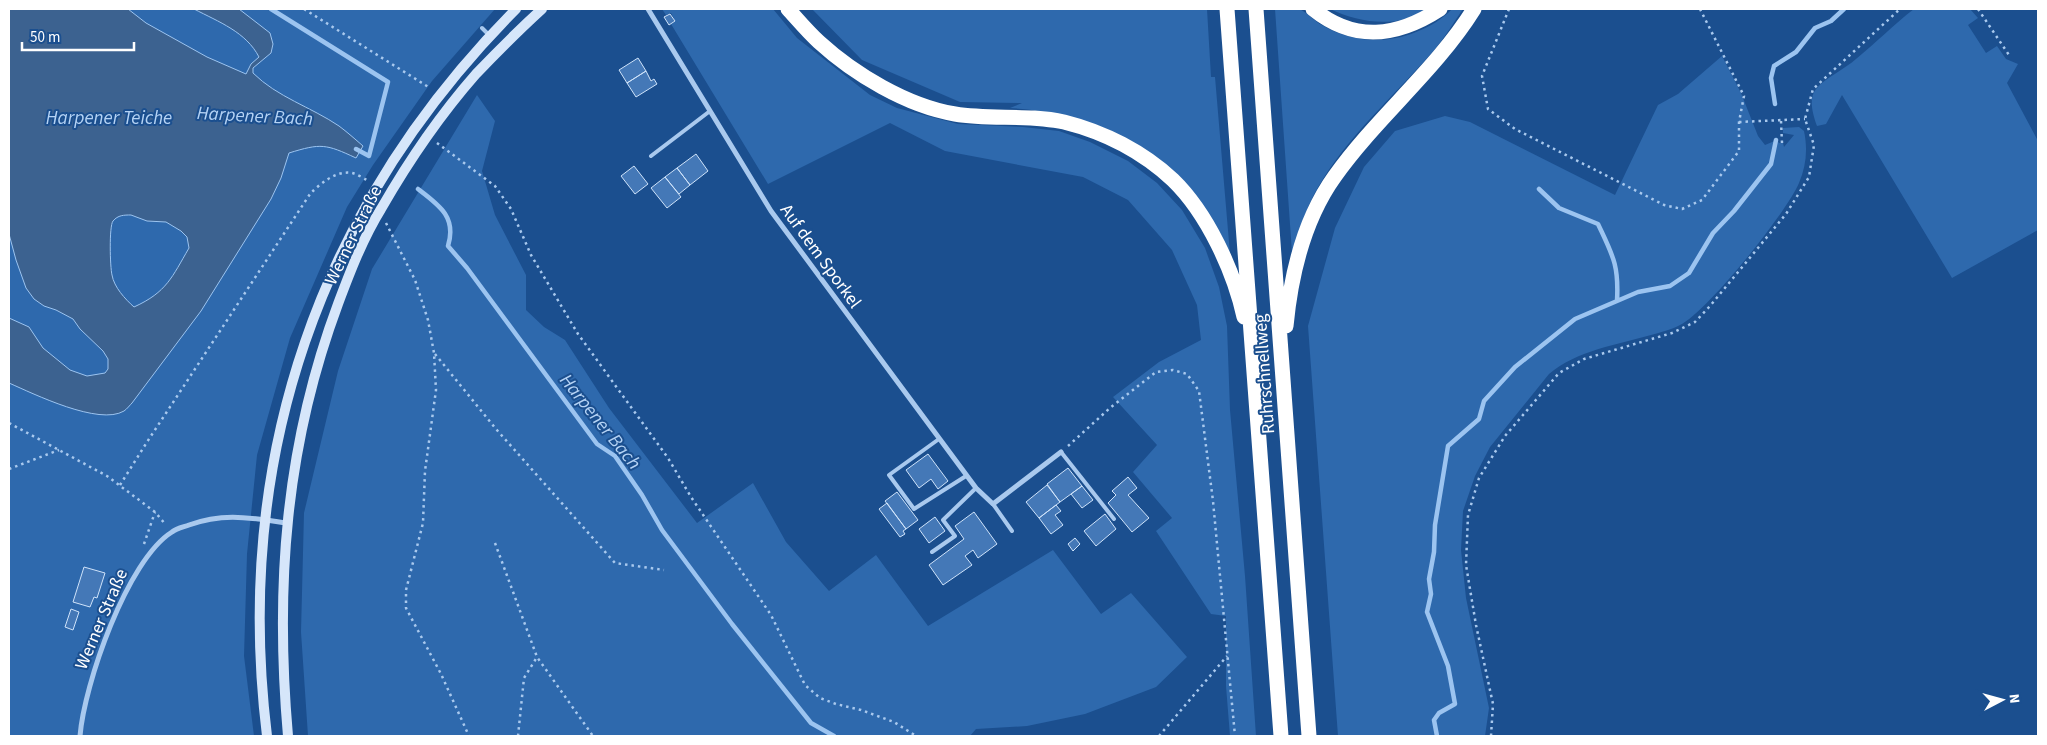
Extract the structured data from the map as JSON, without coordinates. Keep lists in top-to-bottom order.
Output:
{
  "streets": {
    "highway": ["Ruhrschnellweg"],
    "main road": ["Werner Straße"],
    "street": ["Auf dem Sporkel"]
  },
  "water": ["Harpener Bach", "Harpener Teiche"],
  "scale_bar": "50 m",
  "north": "right"
}
